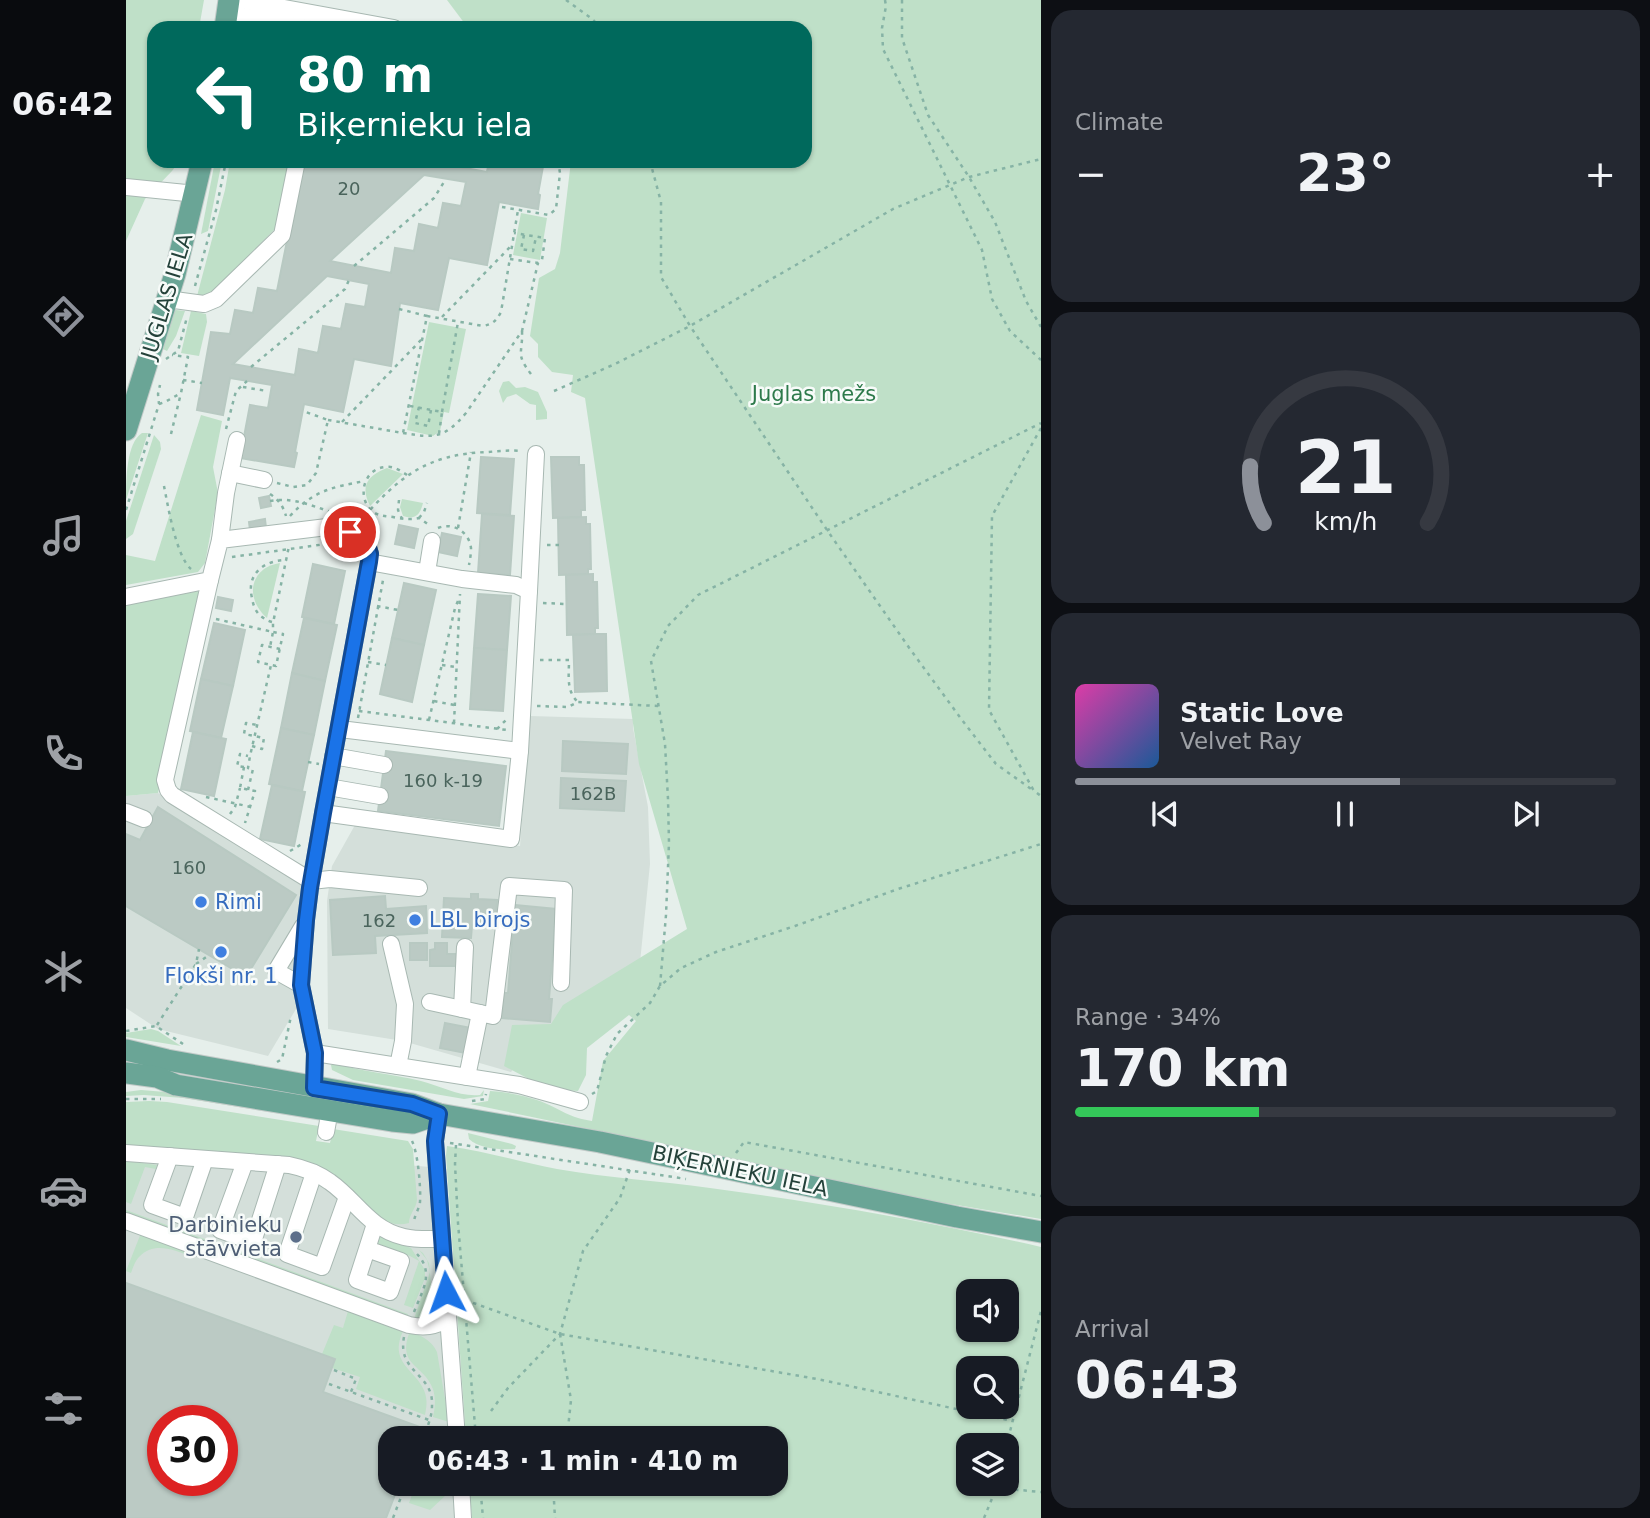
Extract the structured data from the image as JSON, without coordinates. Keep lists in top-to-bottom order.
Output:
{
  "streets": {
    "main road": ["JUGLAS IELA", "BIĶERNIEKU IELA"]
  },
  "parks": ["Juglas mežs"],
  "places": [
    "Rimi",
    "LBL birojs",
    "Flokši nr. 1",
    "Darbinieku stāvvieta"
  ],
  "house_numbers": [
    "20",
    "160 k-19",
    "162B",
    "160",
    "162"
  ],
  "page": {
    "tabs": "06:42",
    "tile": [
      "Climate",
      ["Range · 34%", "170 km"],
      ["Arrival", "06:43"]
    ],
    "turn": ["80 m", "Biķernieku iela"],
    "heat": ["−", "23°", "+"],
    "song": ["Static Love", "Velvet Ray"],
    "limit": "30",
    "trip": "06:43 · 1 min · 410 m",
    "gauge": ["21", "km/h"]
  }
}
